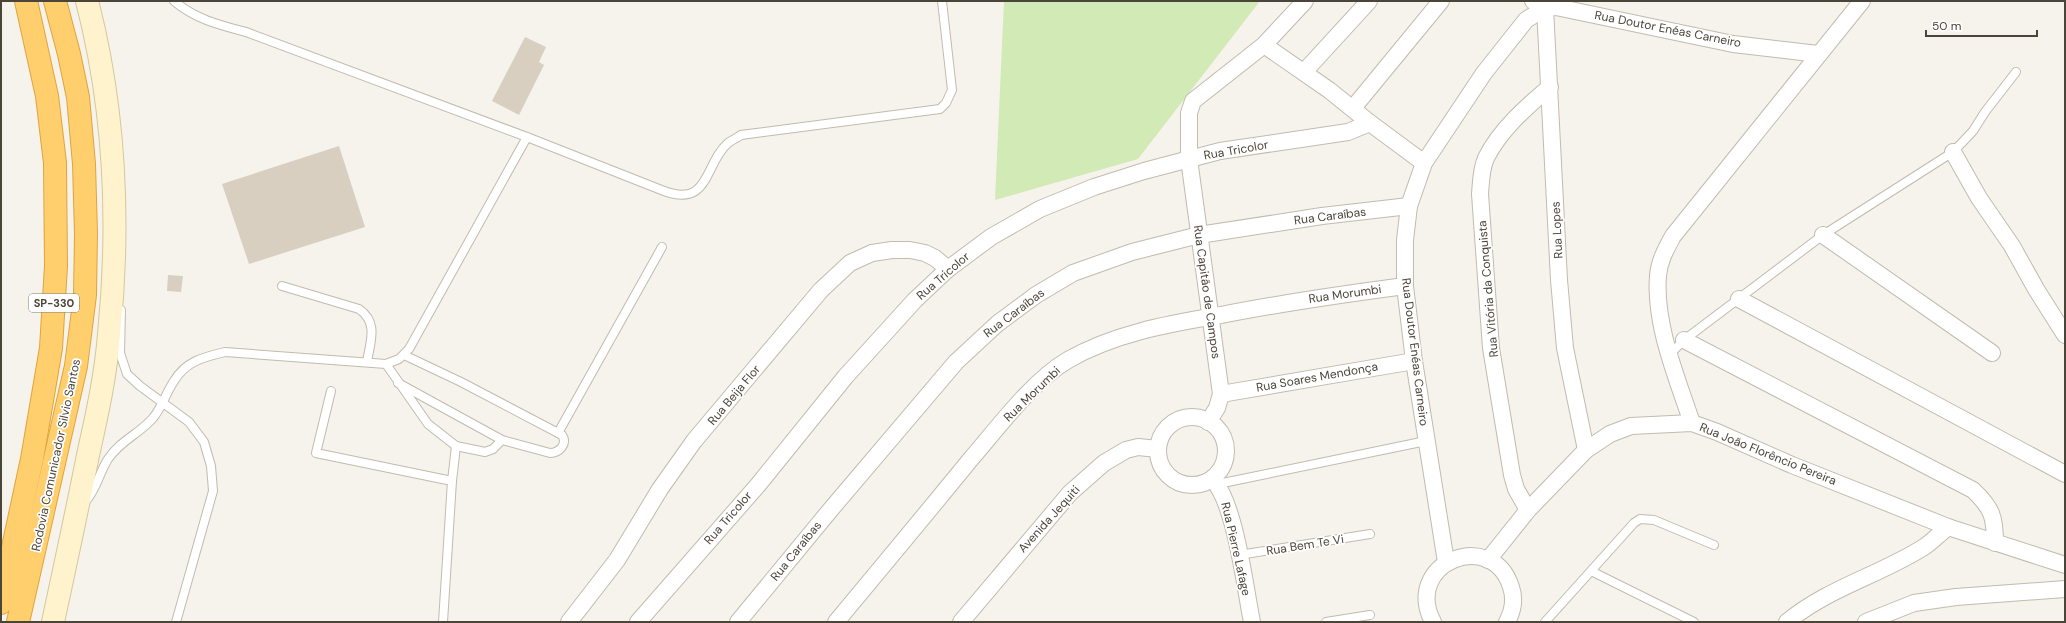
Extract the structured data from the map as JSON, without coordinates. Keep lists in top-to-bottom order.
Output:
{
  "streets": {
    "highway": ["SP-330", "Rodovia Comunicador Silvio Santos"],
    "street": [
      "Rua Doutor Enéas Carneiro",
      "Rua Tricolor",
      "Rua Caraíbas",
      "Rua Lopes",
      "Rua Vitória da Conquista",
      "Rua Capitão de Campos",
      "Rua Morumbi",
      "Rua Soares Mendonça",
      "Rua Beija Flor",
      "Rua João Florêncio Pereira",
      "Avenida Jequiti",
      "Rua Pierre Lafage"
    ],
    "lane": ["Rua Bem Te Vi"]
  },
  "crossings": [
    ["Rua Doutor Enéas Carneiro", "Rua Caraíbas"],
    ["Rua Doutor Enéas Carneiro", "Rua Lopes"],
    ["Rua Doutor Enéas Carneiro", "Rua Morumbi"],
    ["Rua Doutor Enéas Carneiro", "Rua Soares Mendonça"],
    ["Rua Tricolor", "Rua Capitão de Campos"],
    ["Rua Tricolor", "Rua Beija Flor"],
    ["Rua Caraíbas", "Rua Capitão de Campos"],
    ["Rua Lopes", "Rua Vitória da Conquista"],
    ["Rua Lopes", "Rua João Florêncio Pereira"],
    ["Rua Vitória da Conquista", "Rua João Florêncio Pereira"],
    ["Rua Capitão de Campos", "Rua Morumbi"],
    ["Rua Capitão de Campos", "Rua Soares Mendonça"],
    ["Avenida Jequiti", "Rua Pierre Lafage"],
    ["Rua Bem Te Vi", "Rua Pierre Lafage"]
  ],
  "scale_bar": "50 m"
}
